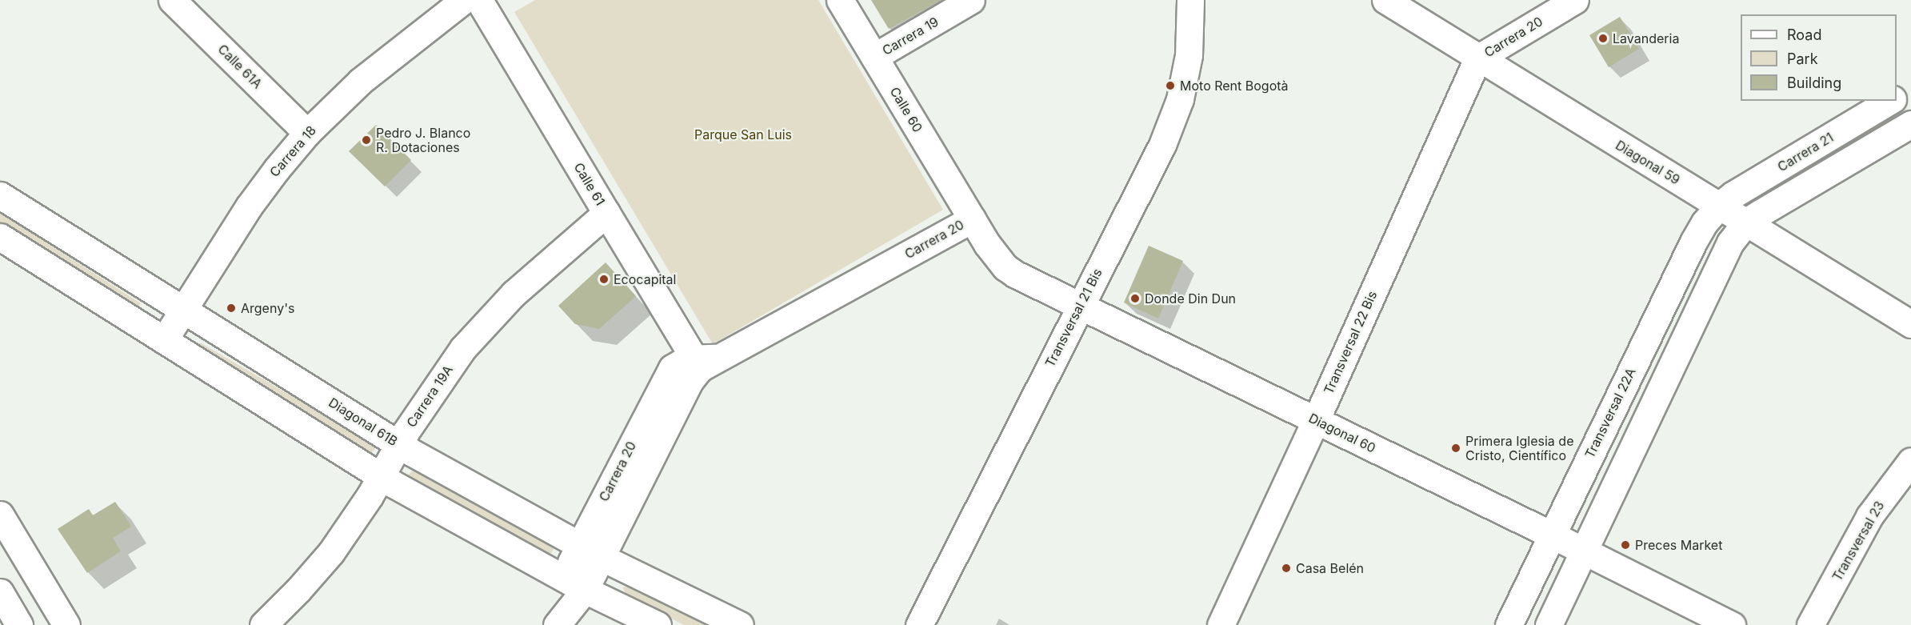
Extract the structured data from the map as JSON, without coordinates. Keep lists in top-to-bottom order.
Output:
{
  "streets": {
    "street": [
      "Carrera 19",
      "Carrera 20",
      "Calle 61A",
      "Calle 60",
      "Carrera 18",
      "Carrera 21",
      "Diagonal 59",
      "Calle 61",
      "Transversal 21 Bis",
      "Transversal 22 Bis",
      "Carrera 19A",
      "Transversal 22A",
      "Diagonal 61B",
      "Diagonal 60",
      "Transversal 23"
    ]
  },
  "crossings": [
    ["Carrera 19", "Calle 60"],
    ["Carrera 20", "Calle 60"],
    ["Carrera 20", "Diagonal 59"],
    ["Carrera 20", "Calle 61"],
    ["Carrera 20", "Transversal 22 Bis"],
    ["Carrera 20", "Diagonal 61B"],
    ["Carrera 20", "Diagonal 60"],
    ["Calle 61A", "Carrera 18"],
    ["Calle 60", "Diagonal 60"],
    ["Carrera 18", "Diagonal 61B"],
    ["Carrera 21", "Diagonal 59"],
    ["Carrera 21", "Transversal 22A"],
    ["Diagonal 59", "Transversal 22 Bis"],
    ["Diagonal 59", "Transversal 22A"],
    ["Calle 61", "Carrera 19A"],
    ["Transversal 21 Bis", "Diagonal 60"],
    ["Transversal 22 Bis", "Diagonal 60"],
    ["Carrera 19A", "Diagonal 61B"],
    ["Transversal 22A", "Diagonal 60"]
  ],
  "parks": ["Parque San Luis"],
  "places": [
    "Lavanderia",
    "Moto Rent Bogotà",
    "Pedro J. Blanco R. Dotaciones",
    "Ecocapital",
    "Donde Din Dun",
    "Argeny's",
    "Primera Iglesia de Cristo, Científico",
    "Preces Market",
    "Casa Belén"
  ],
  "legend": ["Road", "Park", "Building"]
}
